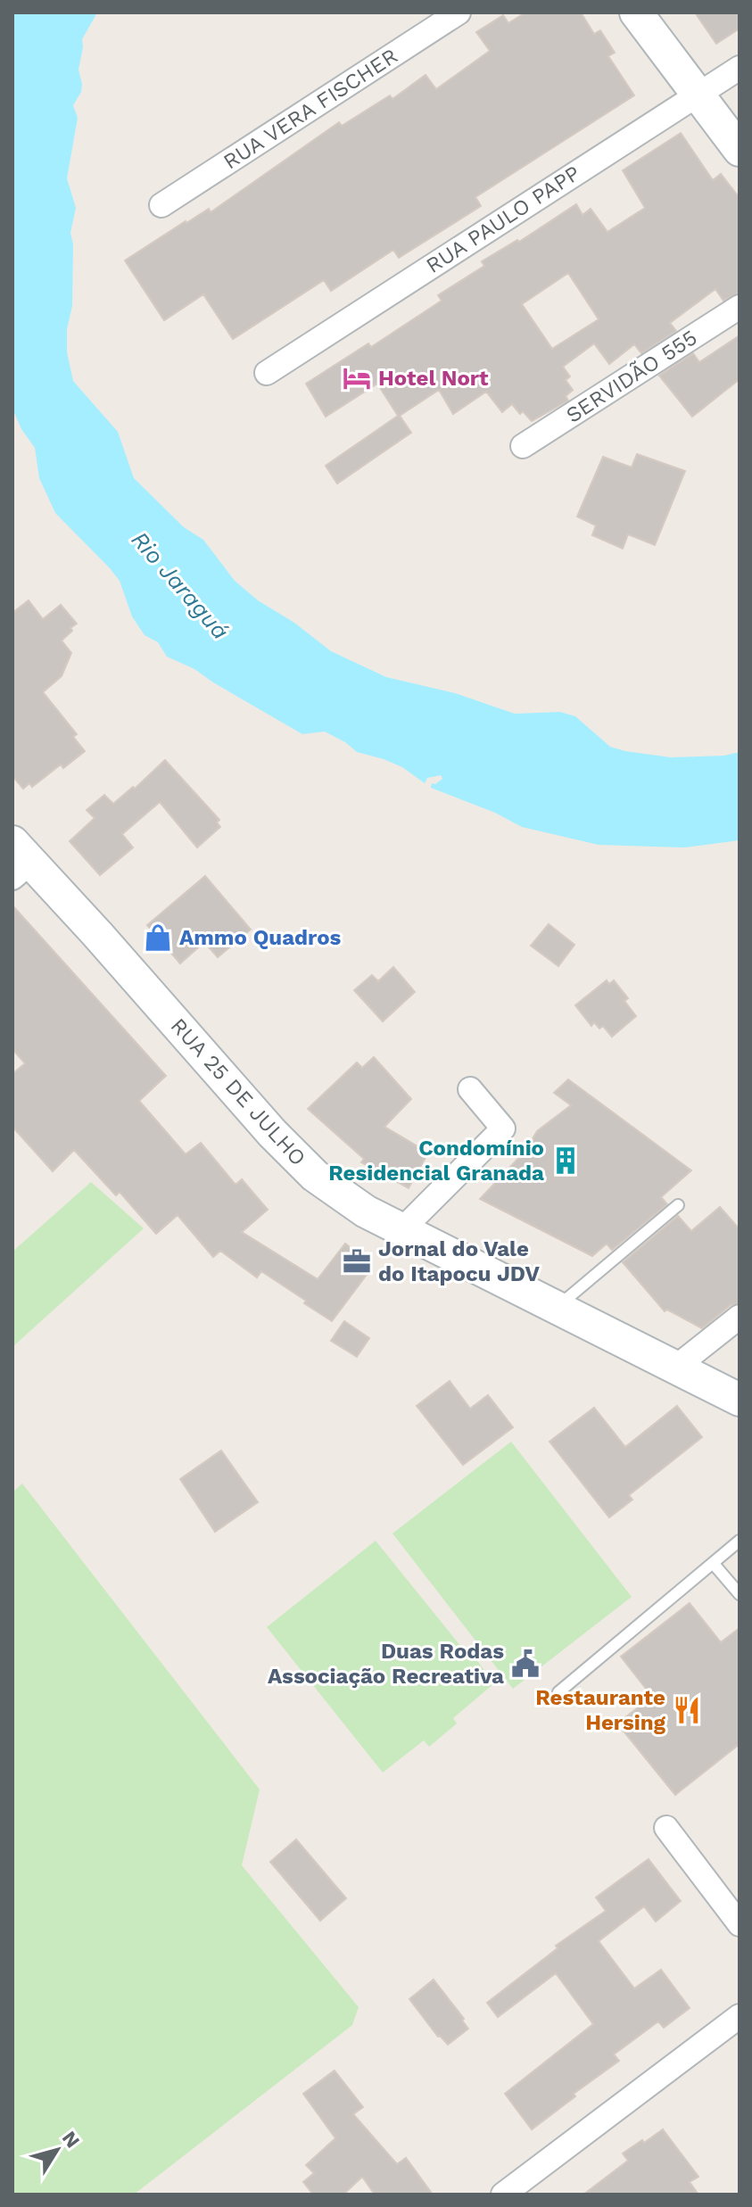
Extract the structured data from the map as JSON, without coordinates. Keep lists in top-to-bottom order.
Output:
{
  "streets": {
    "main road": ["RUA 25 DE JULHO"],
    "street": ["RUA VERA FISCHER", "RUA PAULO PAPP", "SERVIDÃO 555"]
  },
  "water": ["Rio Jaraguá"],
  "places": {
    "hotel": ["Hotel Nort"],
    "shop": ["Ammo Quadros"],
    "building": ["Condomínio Residencial Granada"],
    "office": ["Jornal do Vale do Itapocu JDV"],
    "public building": ["Duas Rodas Associação Recreativa"],
    "restaurant": ["Restaurante Hersing"]
  },
  "north": "top right"
}
